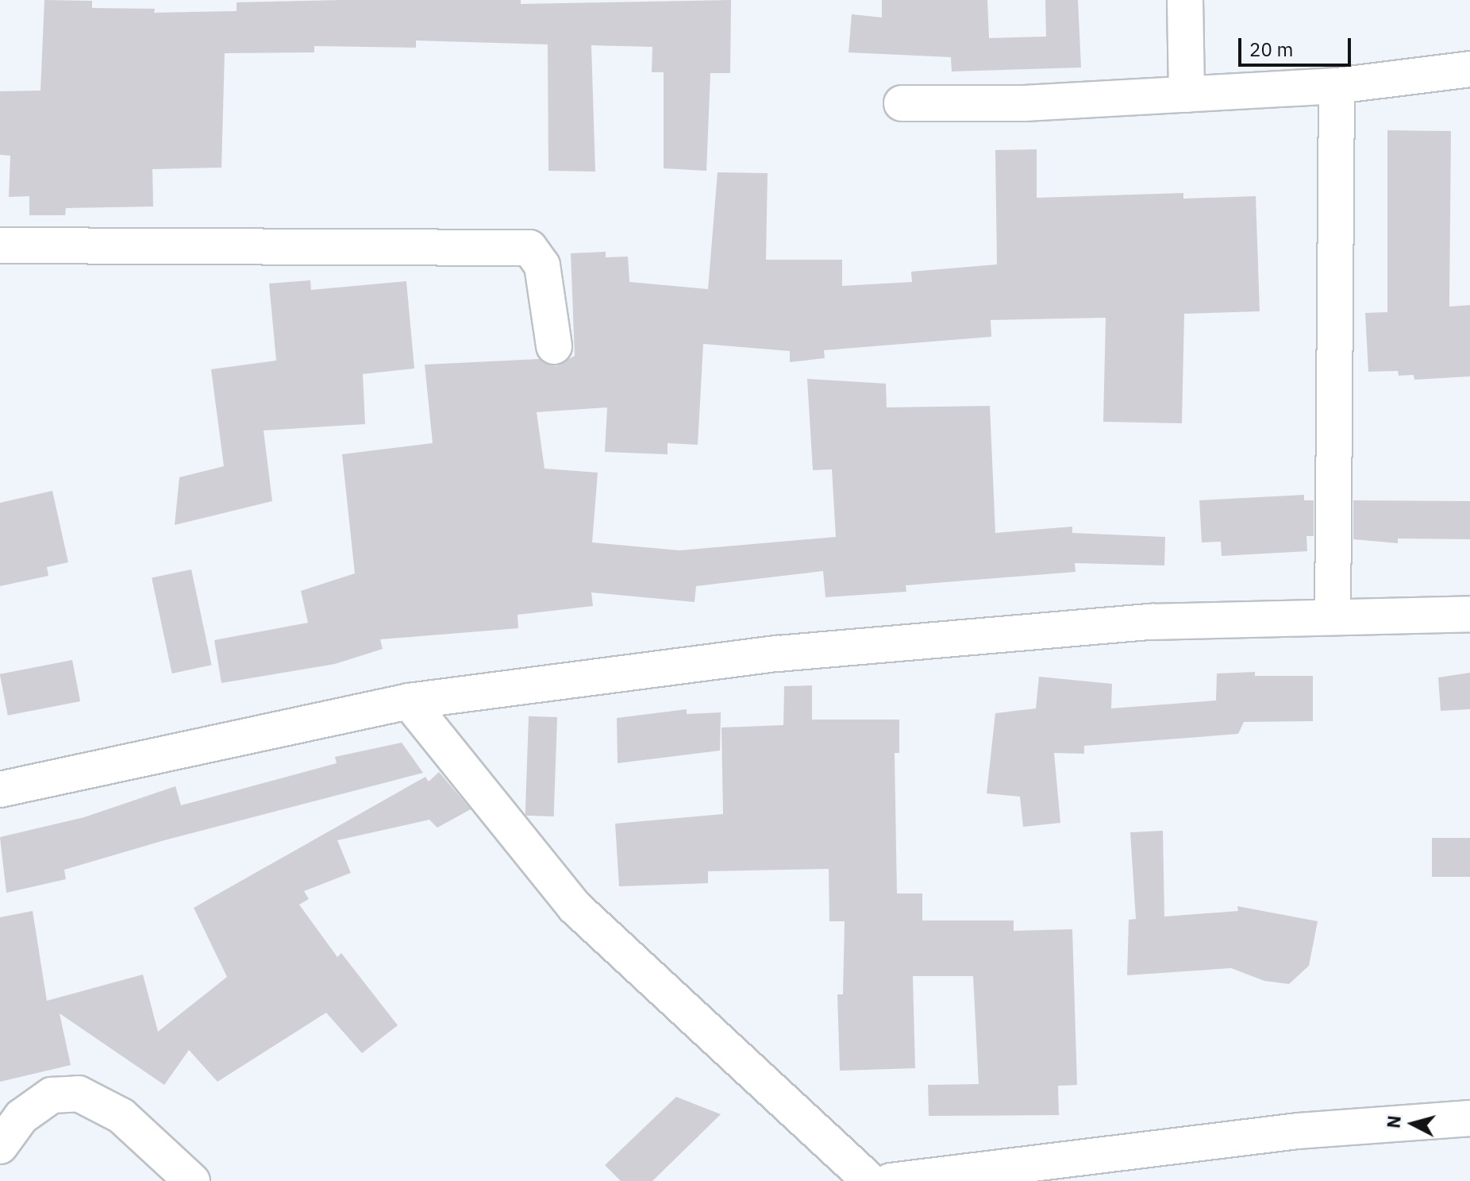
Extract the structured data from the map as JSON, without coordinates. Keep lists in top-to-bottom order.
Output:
{
  "scale_bar": "20 m",
  "north": "left"
}
